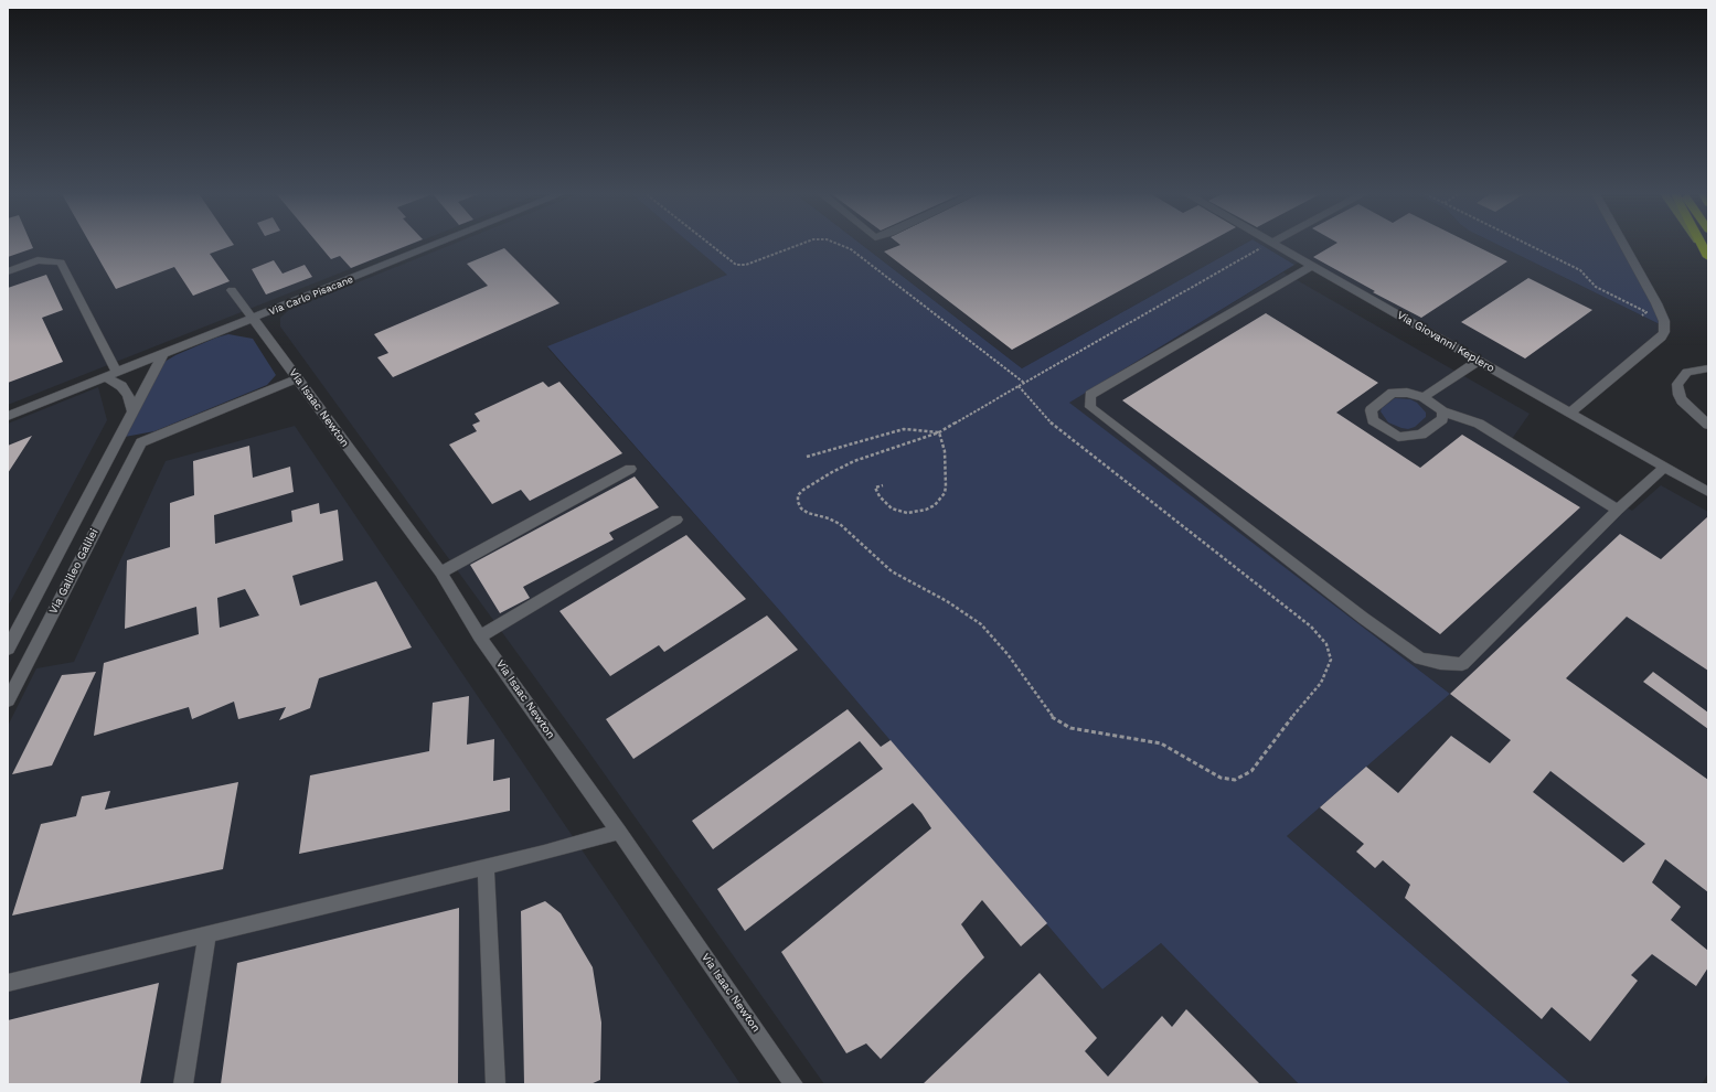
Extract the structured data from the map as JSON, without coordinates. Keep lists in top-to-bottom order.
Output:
{
  "streets": {
    "street": [
      "Via Carlo Pisacane",
      "Via Giovanni Keplero",
      "Via Isaac Newton",
      "Via Galileo Galilei"
    ]
  },
  "crossings": [
    ["Via Carlo Pisacane", "Via Isaac Newton"],
    ["Via Carlo Pisacane", "Via Galileo Galilei"]
  ]
}
